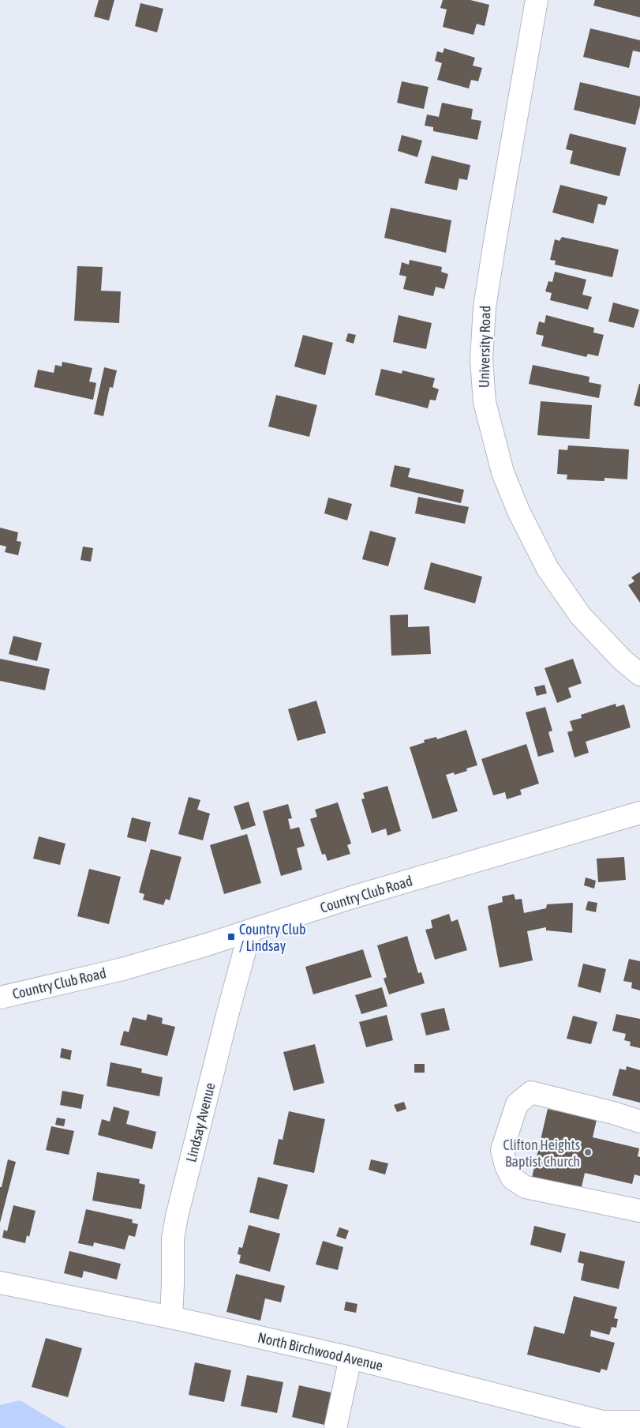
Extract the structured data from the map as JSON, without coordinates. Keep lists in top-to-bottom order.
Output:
{
  "streets": {
    "street": [
      "University Road",
      "Country Club Road",
      "Lindsay Avenue",
      "North Birchwood Avenue"
    ]
  },
  "crossings": [
    ["Country Club Road", "Lindsay Avenue"],
    ["Lindsay Avenue", "North Birchwood Avenue"]
  ],
  "places": {
    "transit": ["Country Club / Lindsay"],
    "other": ["Clifton Heights Baptist Church"]
  }
}
